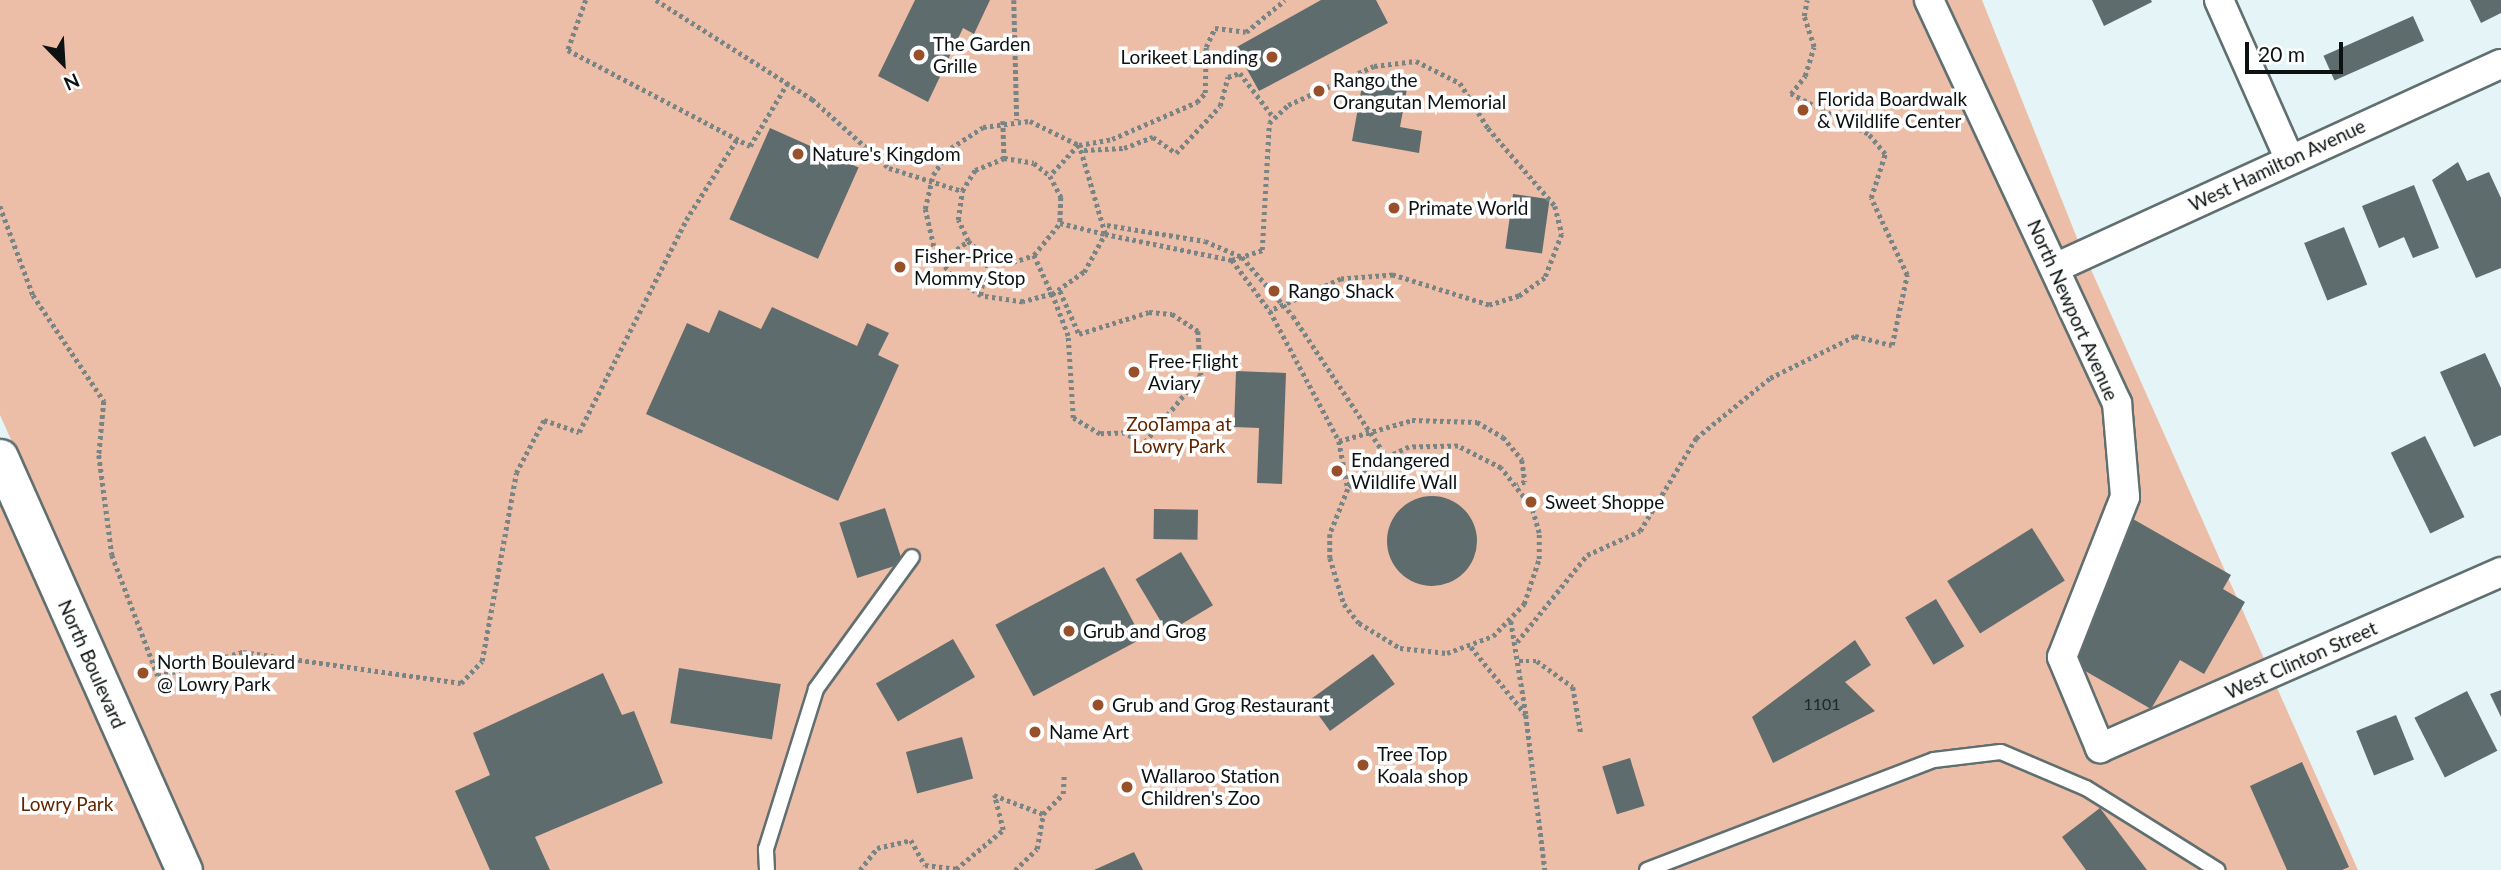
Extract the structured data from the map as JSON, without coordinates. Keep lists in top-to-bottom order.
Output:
{
  "streets": {
    "street": [
      "West Hamilton Avenue",
      "North Newport Avenue",
      "West Clinton Street",
      "North Boulevard"
    ]
  },
  "crossings": [
    ["West Hamilton Avenue", "North Newport Avenue"],
    ["North Newport Avenue", "West Clinton Street"]
  ],
  "parks": ["ZooTampa at Lowry Park", "Lowry Park"],
  "places": [
    "The Garden Grille",
    "Lorikeet Landing",
    "Rango the Orangutan Memorial",
    "Florida Boardwalk & Wildlife Center",
    "Nature's Kingdom",
    "Primate World",
    "Fisher-Price Mommy Stop",
    "Rango Shack",
    "Free-Flight Aviary",
    "Endangered Wildlife Wall",
    "Sweet Shoppe",
    "Grub and Grog",
    "North Boulevard @ Lowry Park",
    "Grub and Grog Restaurant",
    "Name Art",
    "Tree Top Koala shop",
    "Wallaroo Station Children's Zoo"
  ],
  "house_numbers": ["1101"],
  "scale_bar": "20 m",
  "north": "bottom right"
}
